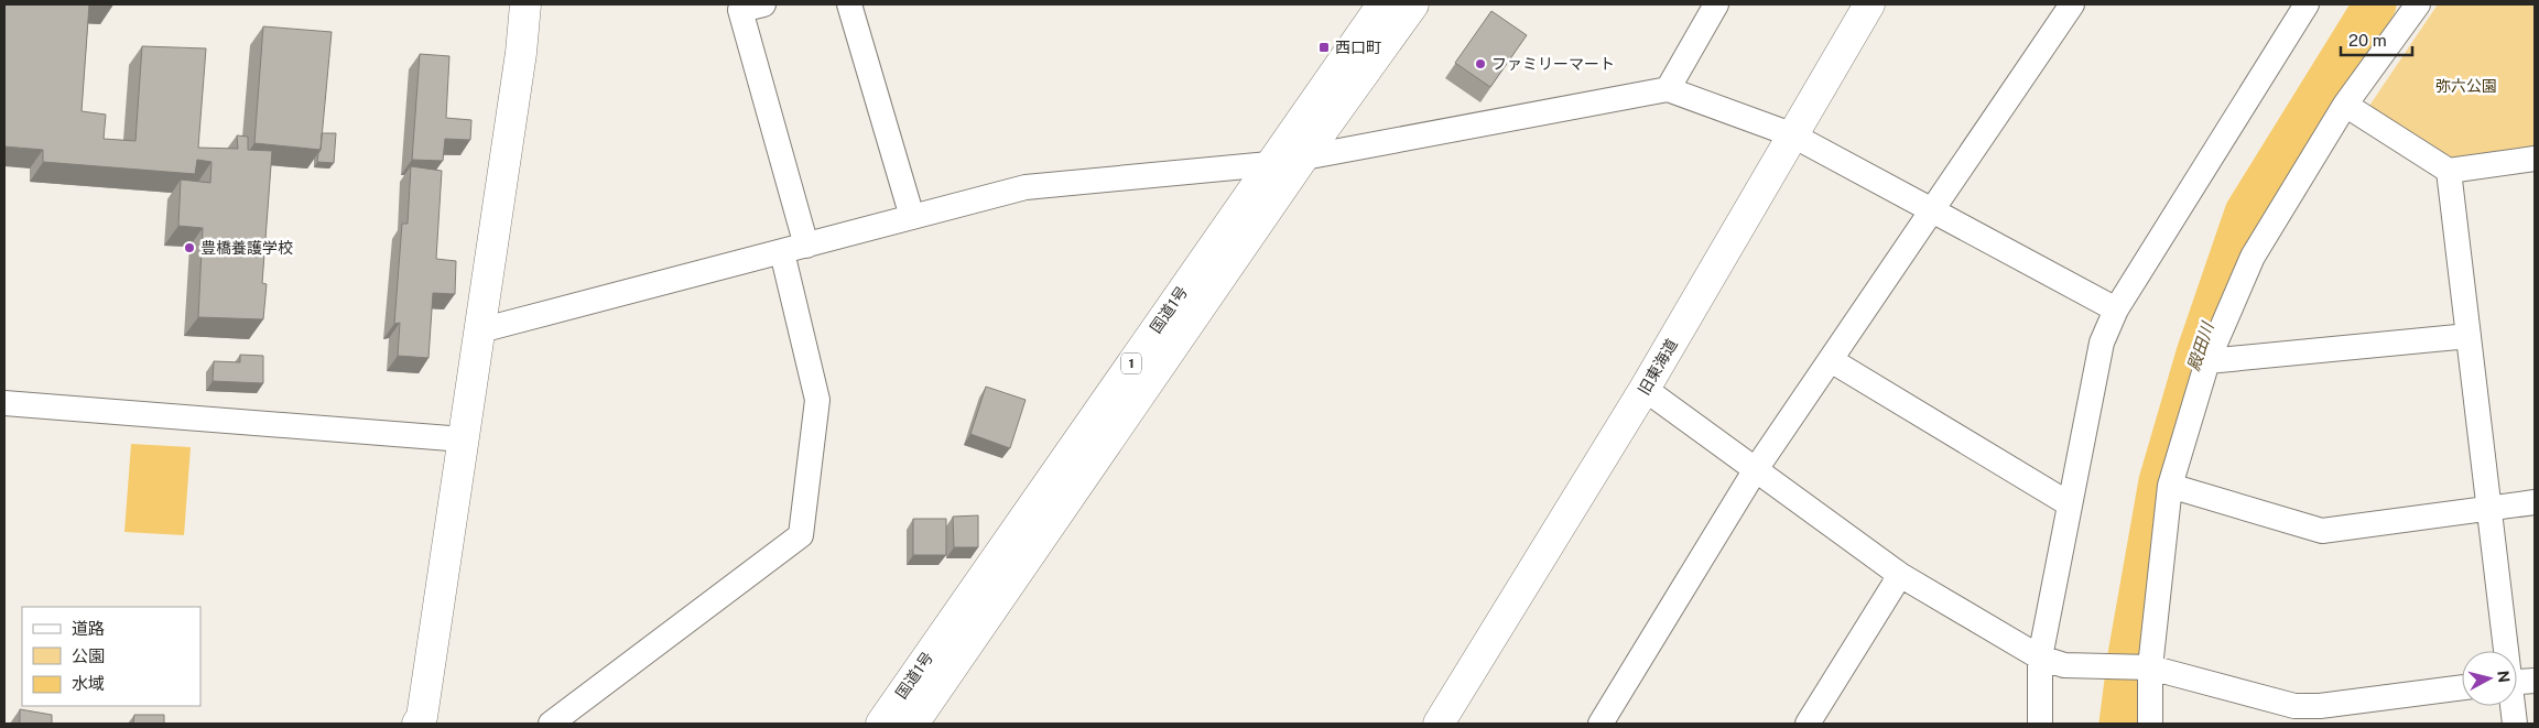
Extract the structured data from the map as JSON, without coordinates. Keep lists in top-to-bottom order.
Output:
{
  "streets": {
    "main road": ["国道1号", "1", "旧東海道"]
  },
  "water": ["殿田川"],
  "parks": ["弥六公園"],
  "places": {
    "transit": ["西口町"],
    "other": ["ファミリーマート", "豊橋養護学校"]
  },
  "legend": ["道路", "公園", "水域"],
  "scale_bar": "20 m",
  "north": "right"
}
